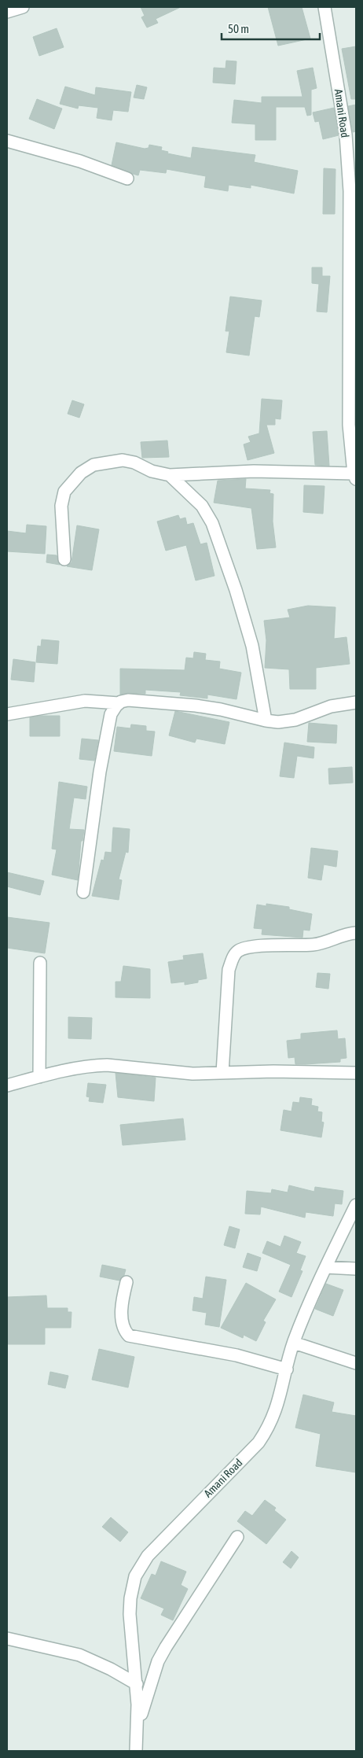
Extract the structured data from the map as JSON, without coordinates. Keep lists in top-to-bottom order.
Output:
{
  "streets": {
    "street": ["Amani Road"]
  },
  "scale_bar": "50 m"
}
